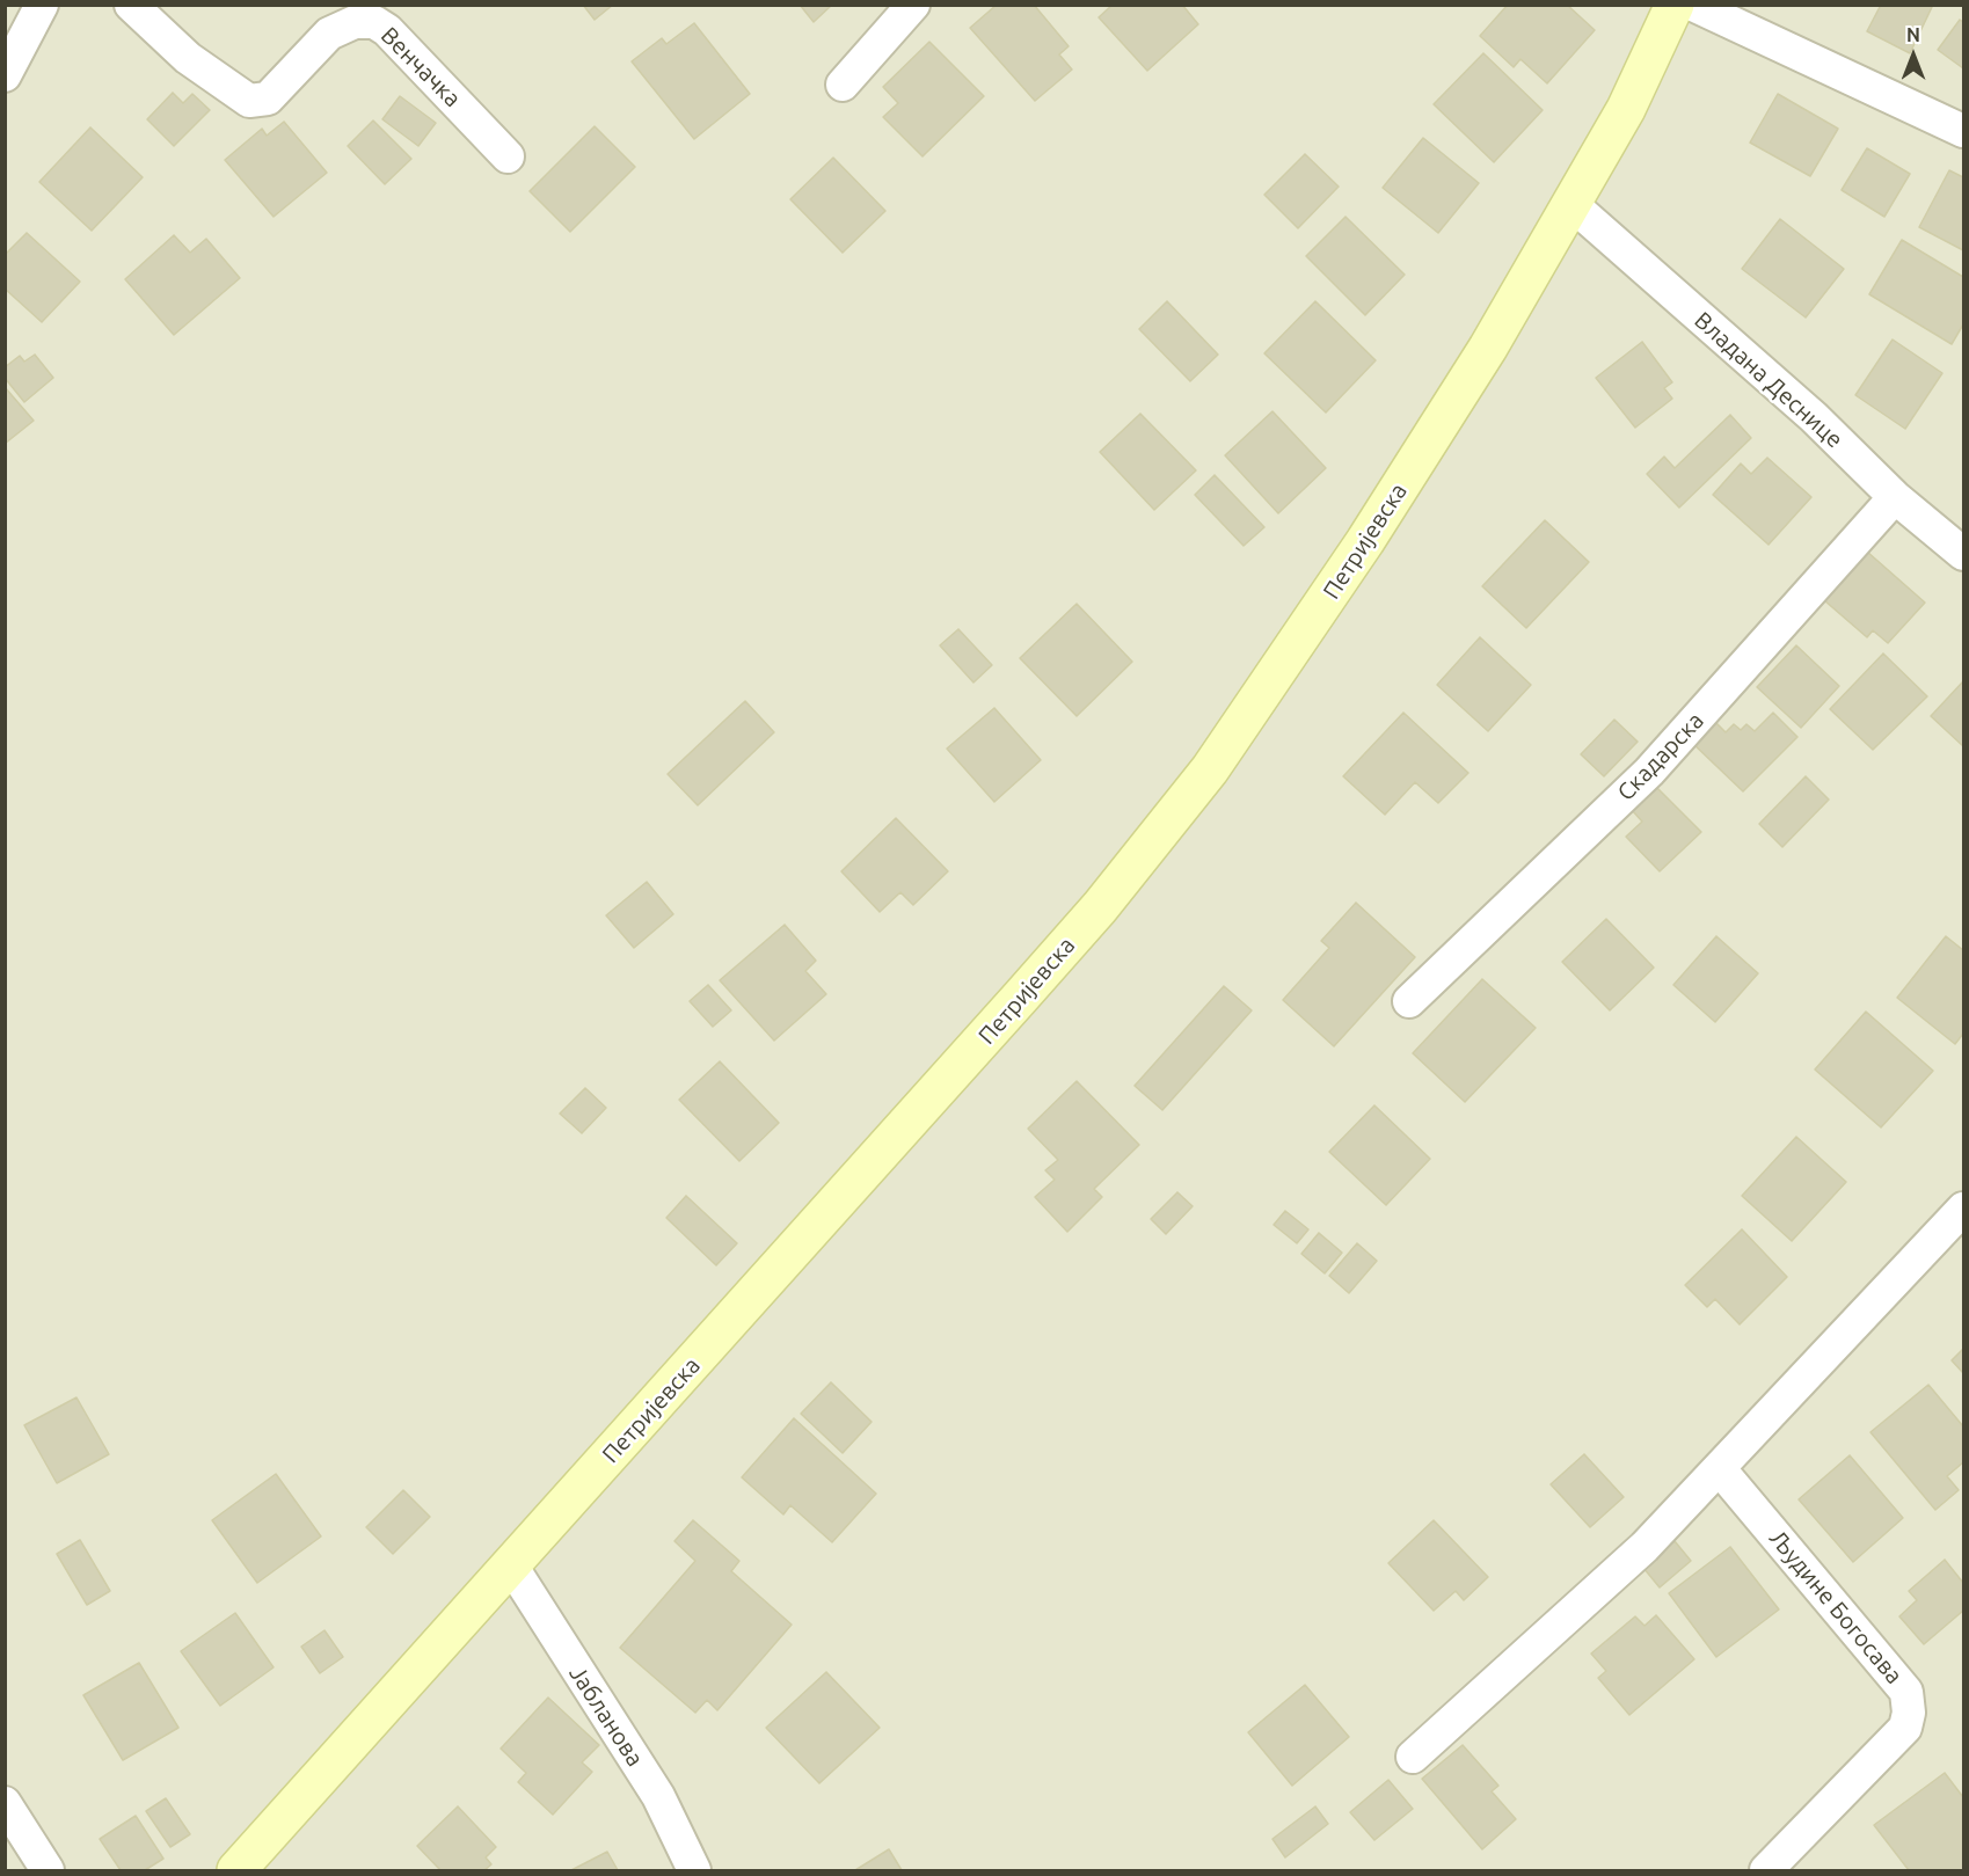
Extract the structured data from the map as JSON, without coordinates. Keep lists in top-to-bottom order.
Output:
{
  "streets": {
    "main road": ["Петријевска"],
    "street": [
      "Венчачка",
      "Владана Деснице",
      "Скадарска",
      "Људине Богосава",
      "Јабланова"
    ]
  },
  "crossings": [
    ["Владана Деснице", "Петријевска"],
    ["Владана Деснице", "Скадарска"],
    ["Петријевска", "Јабланова"]
  ],
  "north": "top"
}
